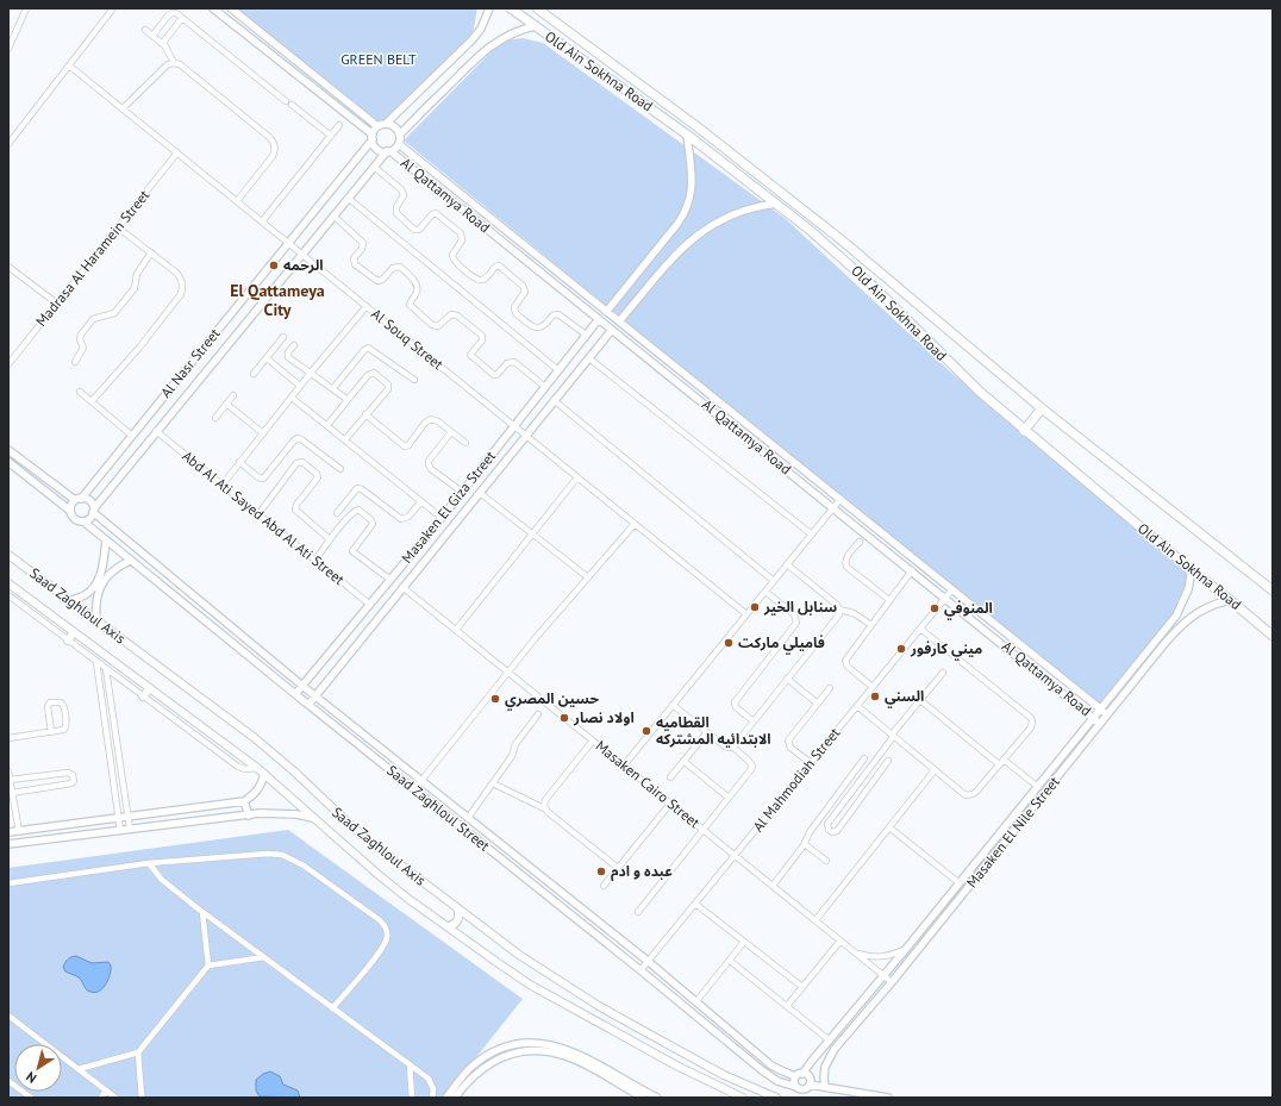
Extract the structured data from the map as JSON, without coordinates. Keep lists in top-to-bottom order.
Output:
{
  "streets": {
    "main road": ["Old Ain Sokhna Road", "Saad Zaghloul Axis"],
    "street": [
      "Al Qattamya Road",
      "Madrasa Al Haramein Street",
      "Al Souq Street",
      "Al Nasr Street",
      "Masaken El Giza Street",
      "Abd Al Ati Sayed Abd Al Ati Street",
      "Al Mahmodiah Street",
      "Masaken Cairo Street",
      "Saad Zaghloul Street",
      "Masaken El Nile Street"
    ]
  },
  "crossings": [
    ["Old Ain Sokhna Road", "Masaken El Nile Street"],
    ["Al Qattamya Road", "Al Nasr Street"],
    ["Al Qattamya Road", "Masaken El Giza Street"],
    ["Al Qattamya Road", "Al Mahmodiah Street"],
    ["Al Qattamya Road", "Masaken El Nile Street"],
    ["Madrasa Al Haramein Street", "Al Souq Street"],
    ["Al Souq Street", "Al Nasr Street"],
    ["Al Souq Street", "Masaken El Giza Street"],
    ["Al Nasr Street", "Abd Al Ati Sayed Abd Al Ati Street"],
    ["Al Nasr Street", "Saad Zaghloul Street"],
    ["Masaken El Giza Street", "Abd Al Ati Sayed Abd Al Ati Street"],
    ["Masaken El Giza Street", "Masaken Cairo Street"],
    ["Masaken El Giza Street", "Saad Zaghloul Street"],
    ["Al Mahmodiah Street", "Masaken Cairo Street"],
    ["Al Mahmodiah Street", "Saad Zaghloul Street"],
    ["Masaken Cairo Street", "Masaken El Nile Street"],
    ["Saad Zaghloul Street", "Masaken El Nile Street"]
  ],
  "districts": ["El Qattameya City"],
  "parks": ["GREEN BELT"],
  "places": [
    "الرحمه",
    "سنابل الخير",
    "المنوفي",
    "فاميلي ماركت",
    "ميني كارفور",
    "السني",
    "حسين المصري",
    "اولاد نصار",
    "القطاميه الابتدائيه المشتركه",
    "عبده و ادم"
  ],
  "north": "bottom left"
}
